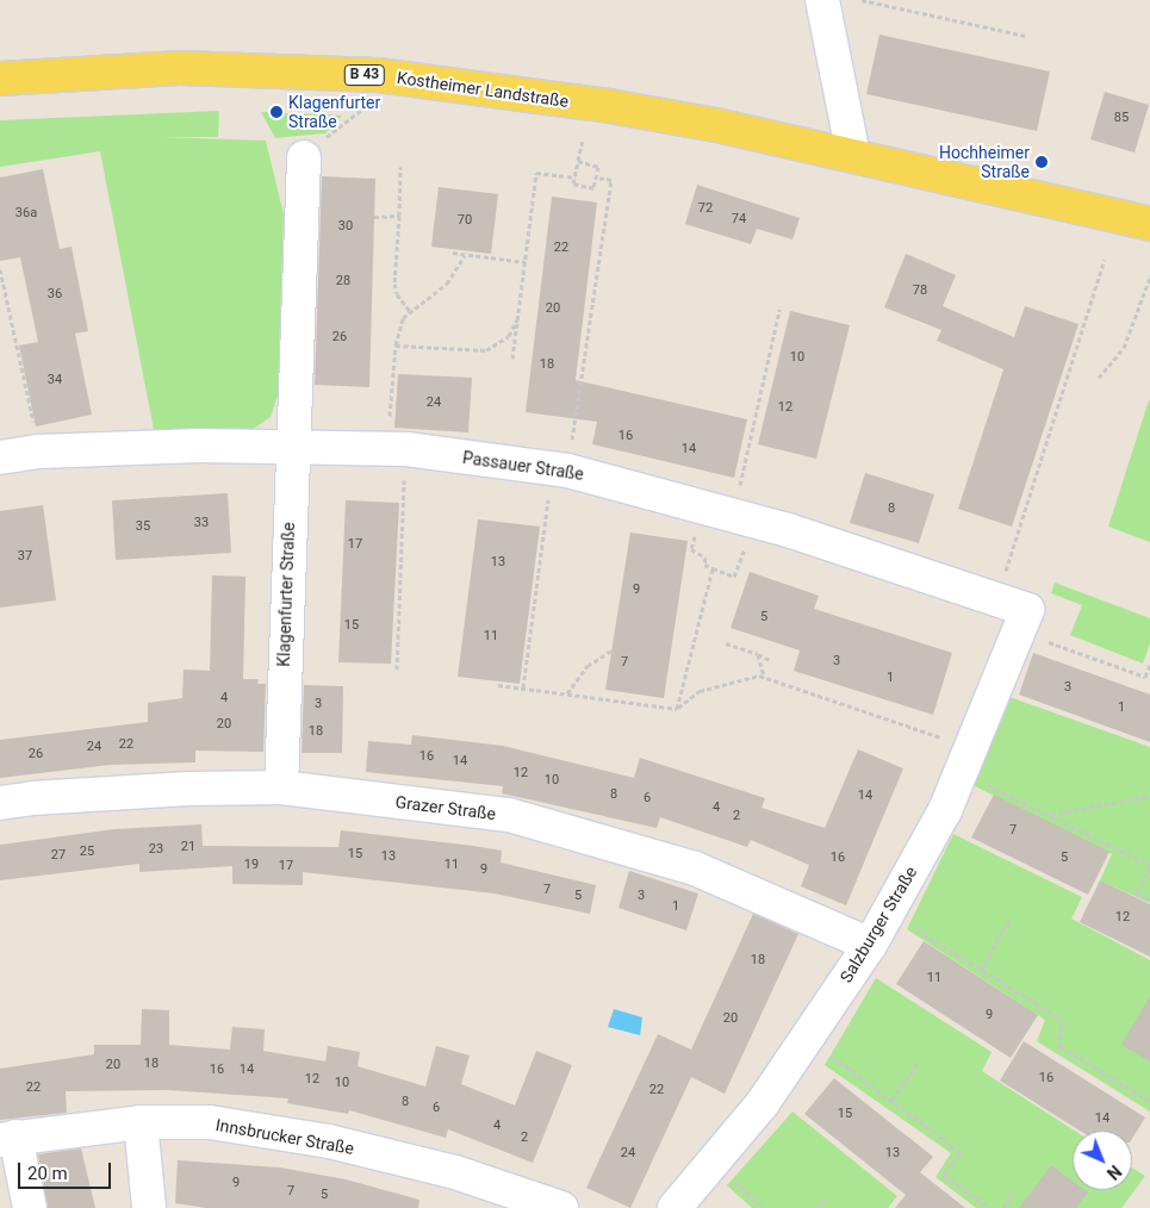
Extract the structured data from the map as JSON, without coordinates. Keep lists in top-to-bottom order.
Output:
{
  "streets": {
    "main road": ["B 43", "Kostheimer Landstraße"],
    "street": [
      "Passauer Straße",
      "Klagenfurter Straße",
      "Grazer Straße",
      "Salzburger Straße",
      "Innsbrucker Straße"
    ]
  },
  "crossings": [
    ["Passauer Straße", "Klagenfurter Straße"],
    ["Passauer Straße", "Salzburger Straße"],
    ["Klagenfurter Straße", "Grazer Straße"],
    ["Grazer Straße", "Salzburger Straße"]
  ],
  "places": ["Klagenfurter Straße", "Hochheimer Straße"],
  "house_numbers": [
    "85",
    "72",
    "36a",
    "74",
    "70",
    "30",
    "22",
    "28",
    "78",
    "36",
    "20",
    "26",
    "10",
    "18",
    "34",
    "24",
    "12",
    "16",
    "14",
    "8",
    "33",
    "35",
    "17",
    "37",
    "13",
    "9",
    "5",
    "15",
    "11",
    "3",
    "7",
    "1",
    "3",
    "4",
    "3",
    "1",
    "20",
    "18",
    "22",
    "24",
    "26",
    "16",
    "14",
    "12",
    "10",
    "8",
    "14",
    "6",
    "4",
    "2",
    "7",
    "21",
    "23",
    "25",
    "15",
    "27",
    "13",
    "16",
    "5",
    "19",
    "11",
    "17",
    "9",
    "7",
    "5",
    "3",
    "1",
    "12",
    "18",
    "11",
    "9",
    "20",
    "18",
    "20",
    "16",
    "14",
    "16",
    "12",
    "10",
    "22",
    "22",
    "8",
    "6",
    "15",
    "14",
    "4",
    "2",
    "24",
    "13",
    "9",
    "7",
    "5"
  ],
  "scale_bar": "20 m",
  "north": "bottom right"
}
